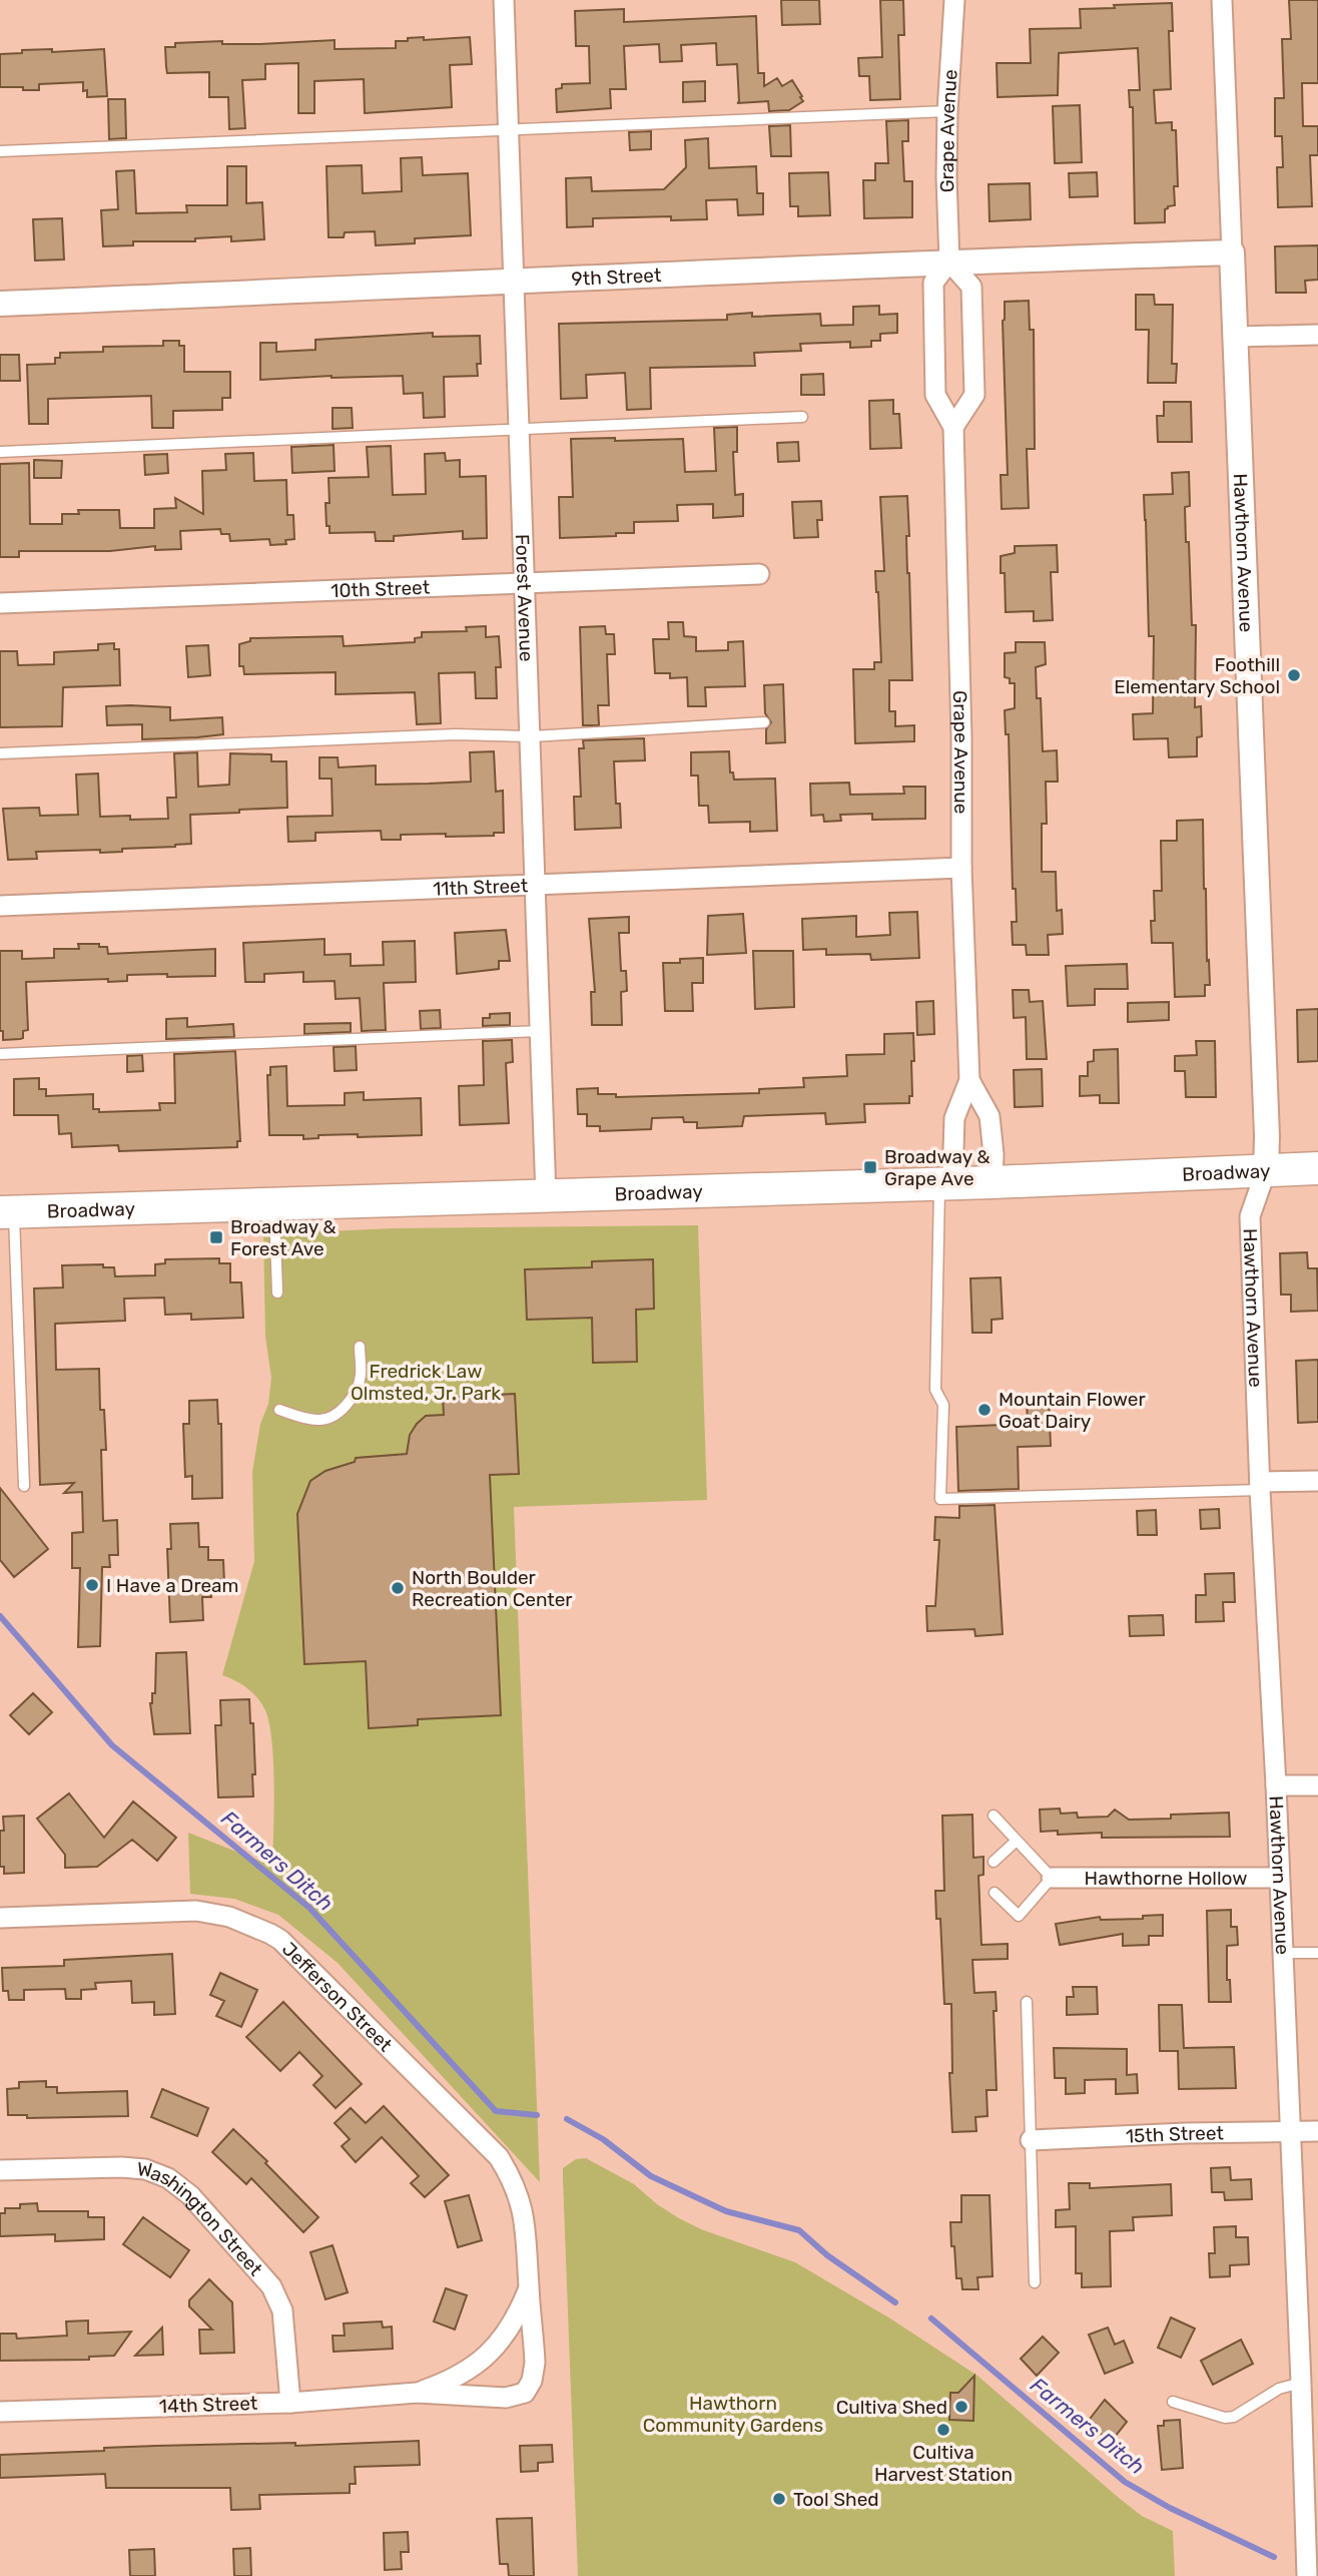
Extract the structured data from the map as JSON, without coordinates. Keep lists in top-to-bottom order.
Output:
{
  "streets": {
    "main road": ["Broadway"],
    "street": [
      "Grape Avenue",
      "9th Street",
      "Hawthorn Avenue",
      "10th Street",
      "Forest Avenue",
      "11th Street",
      "Hawthorne Hollow",
      "Jefferson Street",
      "15th Street",
      "Washington Street",
      "14th Street"
    ]
  },
  "crossings": [
    ["Grape Avenue", "9th Street"],
    ["Grape Avenue", "11th Street"],
    ["Grape Avenue", "Broadway"],
    ["9th Street", "Hawthorn Avenue"],
    ["9th Street", "Forest Avenue"],
    ["Hawthorn Avenue", "Broadway"],
    ["Hawthorn Avenue", "Hawthorne Hollow"],
    ["Hawthorn Avenue", "15th Street"],
    ["10th Street", "Forest Avenue"],
    ["Forest Avenue", "11th Street"],
    ["Forest Avenue", "Broadway"],
    ["Jefferson Street", "14th Street"],
    ["Washington Street", "14th Street"]
  ],
  "water": ["Farmers Ditch"],
  "parks": ["Fredrick Law Olmsted, Jr. Park", "Hawthorn Community Gardens"],
  "places": {
    "other": [
      "Foothill Elementary School",
      "Mountain Flower Goat Dairy",
      "I Have a Dream",
      "North Boulder Recreation Center",
      "Cultiva Shed",
      "Cultiva Harvest Station",
      "Tool Shed"
    ],
    "transit": ["Broadway & Grape Ave", "Broadway & Forest Ave"]
  }
}
